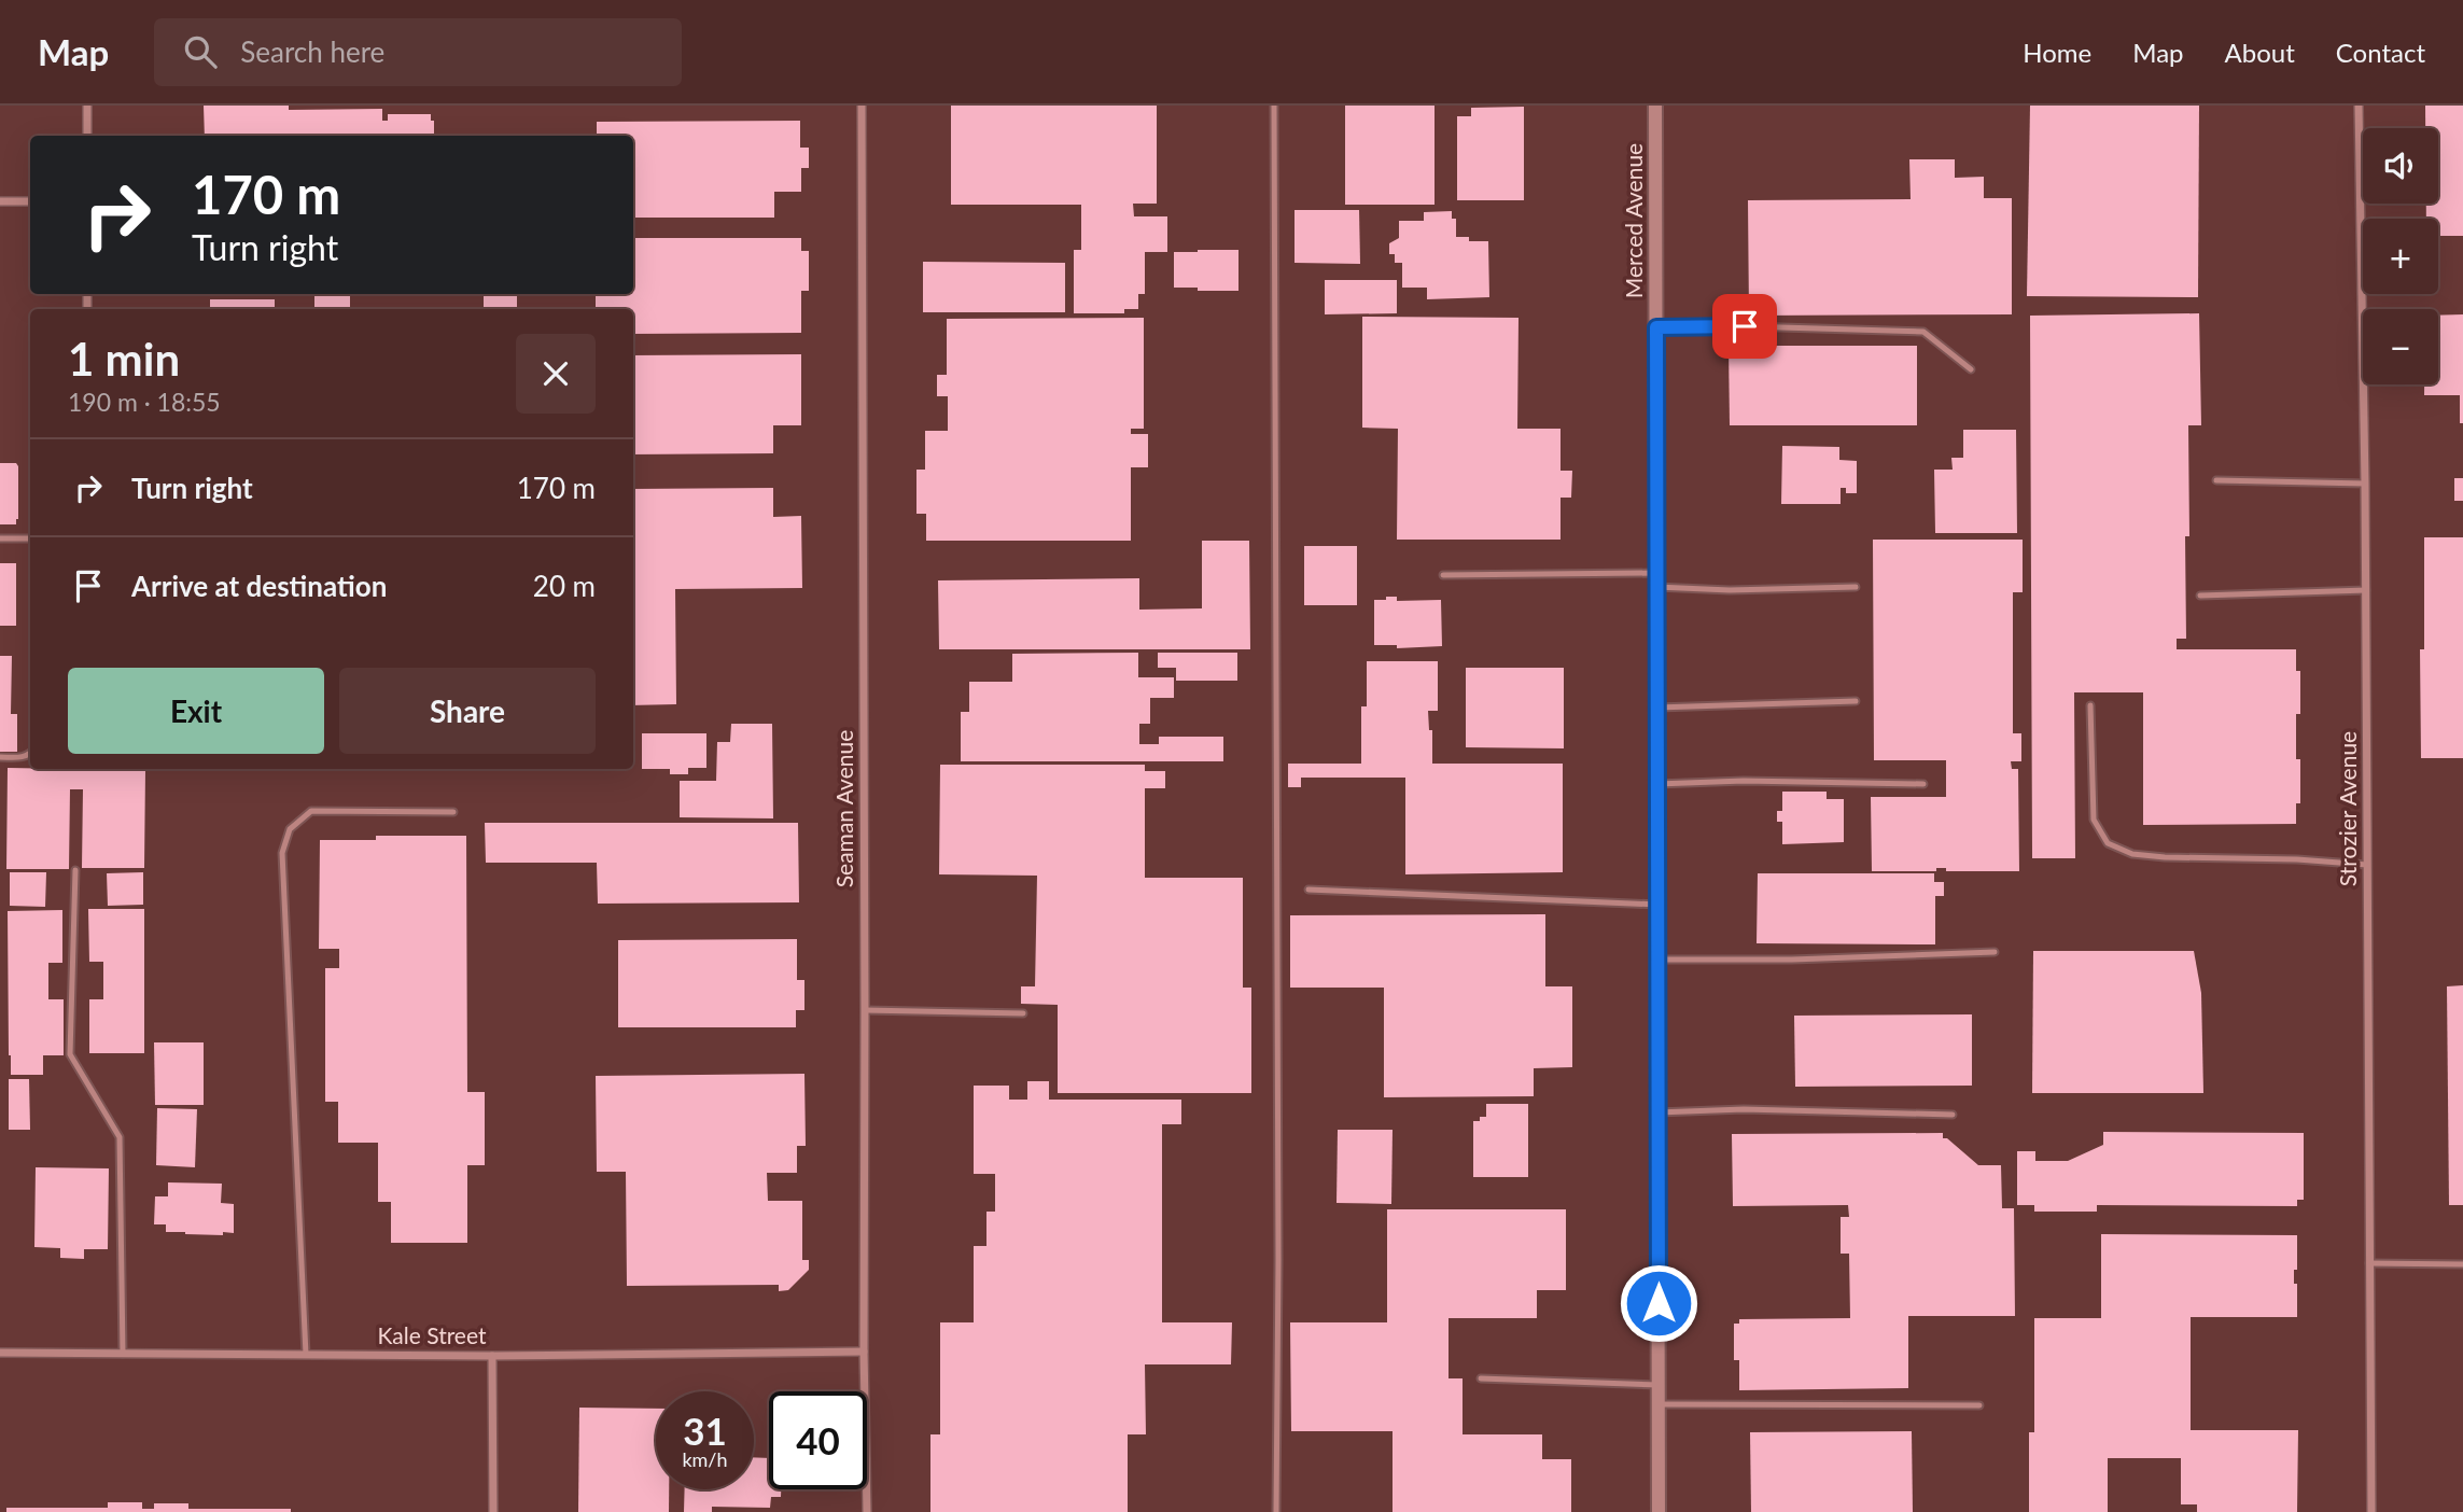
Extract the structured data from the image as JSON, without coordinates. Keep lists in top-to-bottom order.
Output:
{
  "streets": {
    "street": [
      "Merced Avenue",
      "Seaman Avenue",
      "Strozier Avenue",
      "Kale Street"
    ]
  },
  "crossings": [
    ["Seaman Avenue", "Kale Street"]
  ],
  "page": {
    "header": "Map",
    "search": "Search here",
    "nav": [
      "Home",
      "Map",
      "About",
      "Contact"
    ],
    "map_buttons": ["+", "−"],
    "turn": ["170 m", "Turn right"],
    "heading": ["1 min", "190 m · 18:55"],
    "list": [
      {
        "name": "Turn right",
        "value": "170 m"
      },
      {
        "name": "Arrive at destination",
        "value": "20 m"
      }
    ],
    "buttons": ["Exit", "Share"],
    "speed": "31 km/h",
    "limit": "40"
  }
}
